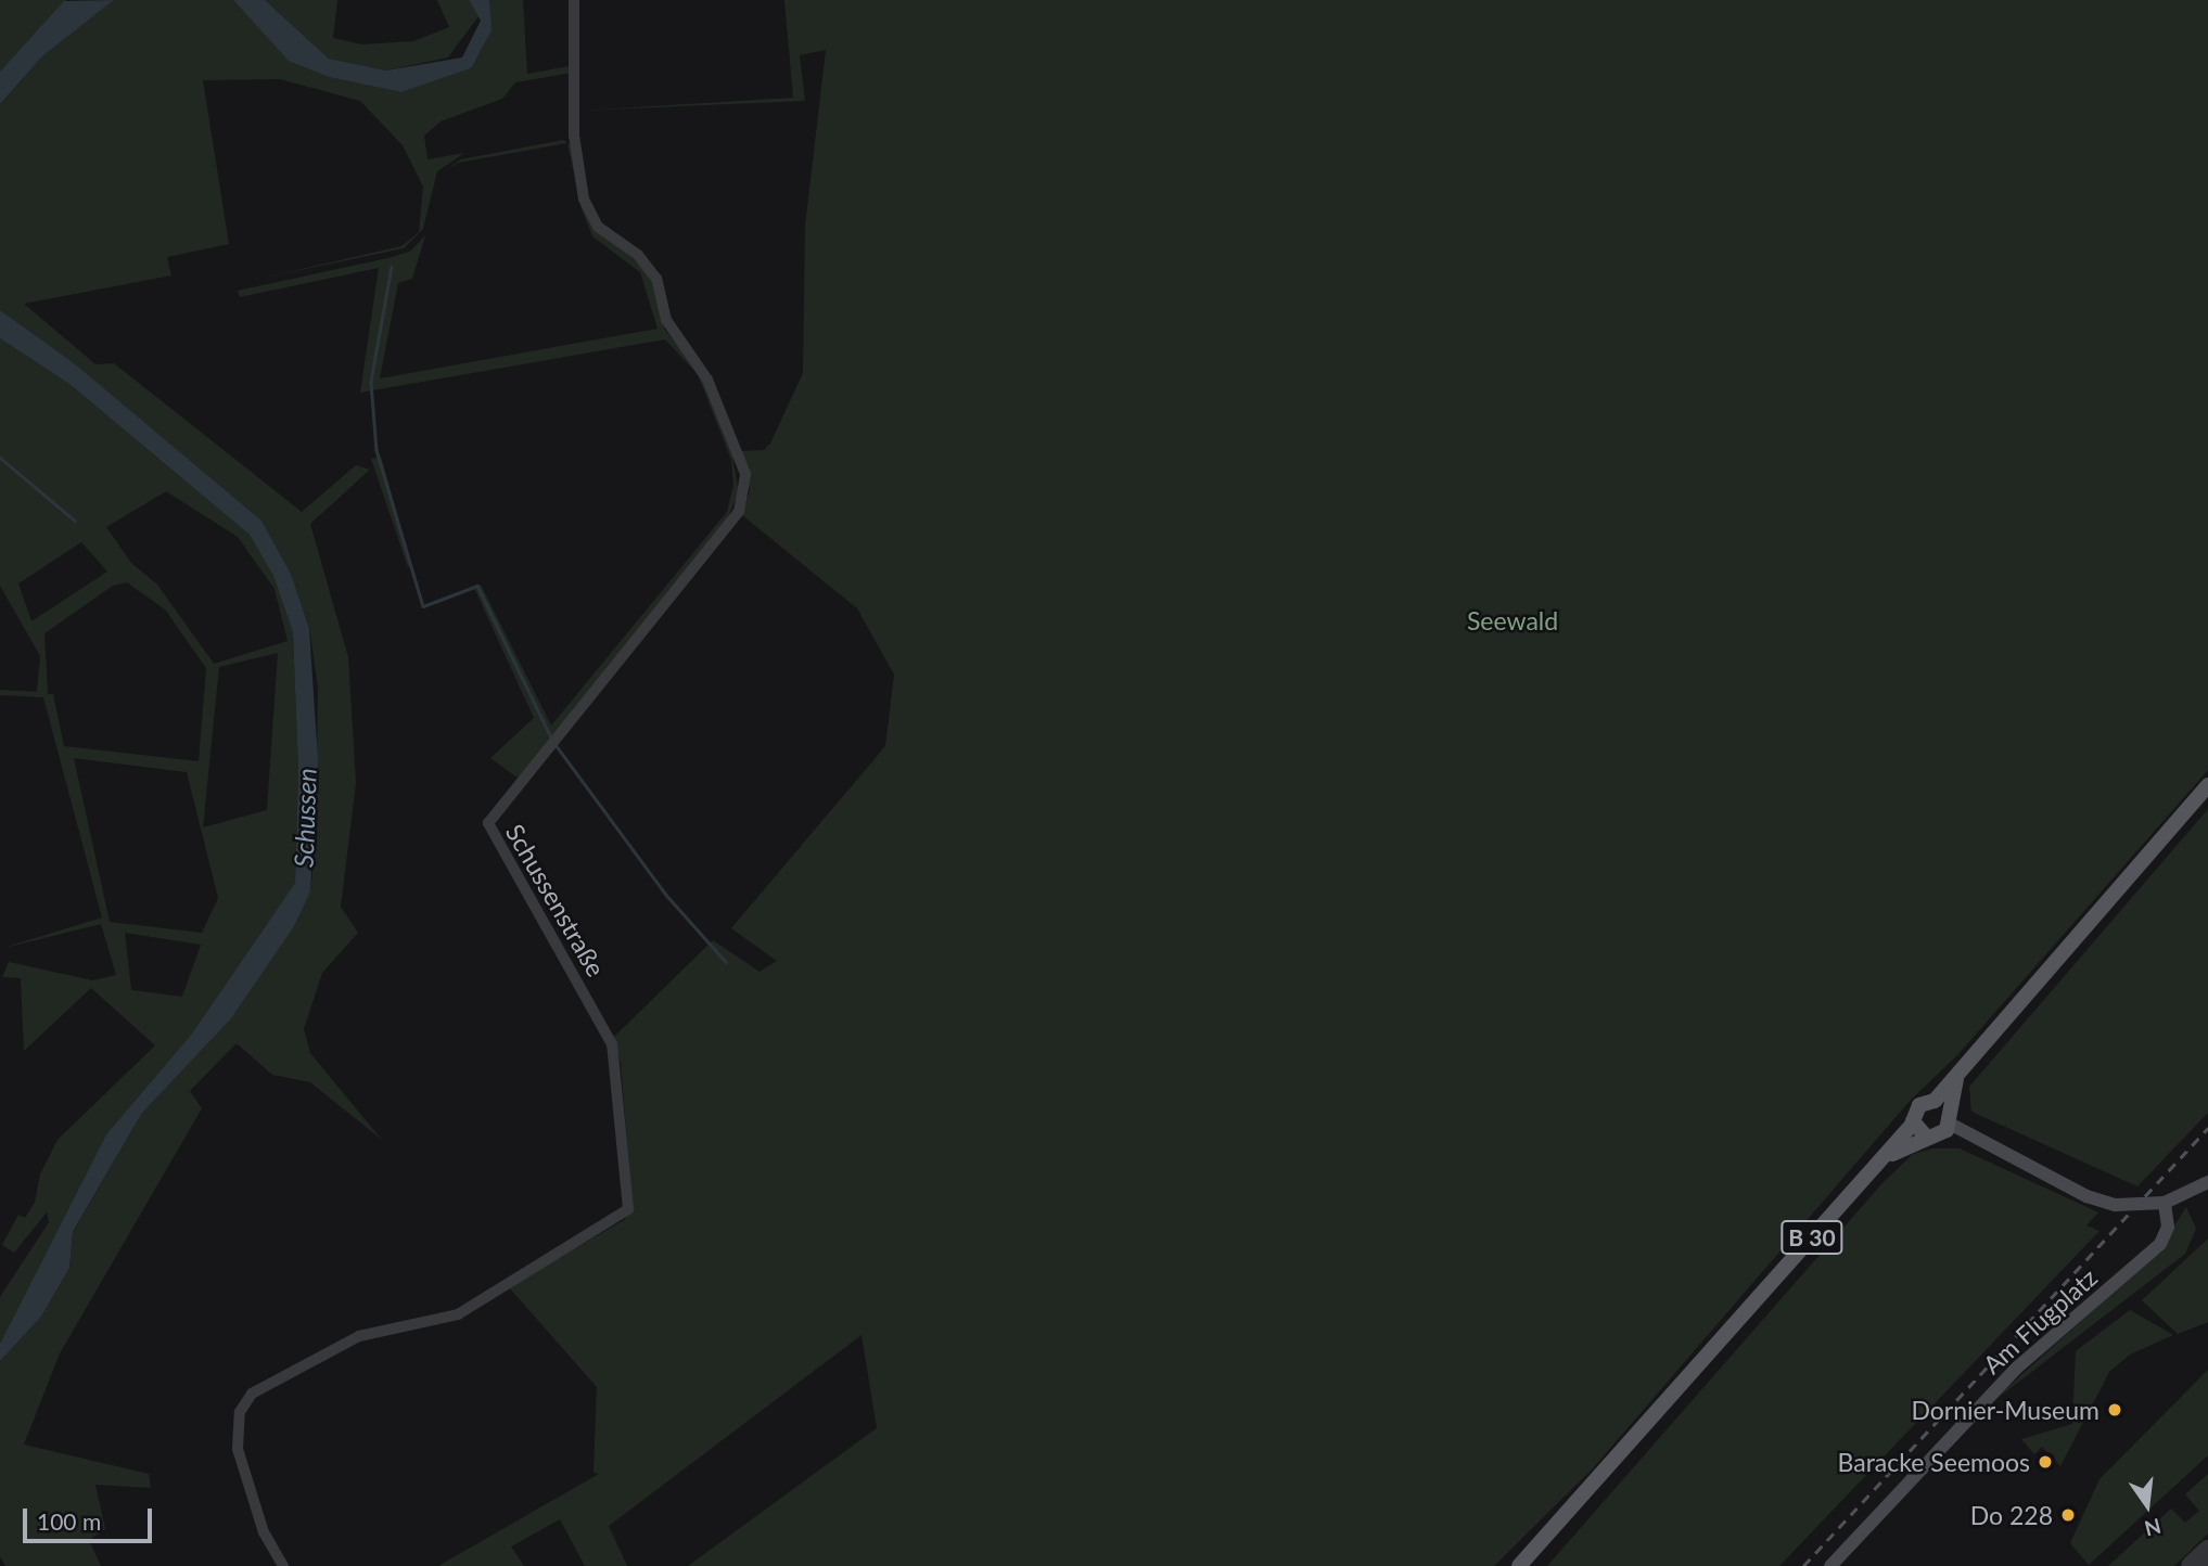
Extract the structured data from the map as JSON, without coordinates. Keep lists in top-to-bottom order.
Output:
{
  "streets": {
    "main road": ["B 30"],
    "street": ["Schussenstraße", "Am Flugplatz"]
  },
  "water": ["Schussen"],
  "parks": ["Seewald"],
  "places": ["Dornier-Museum", "Baracke Seemoos", "Do 228"],
  "scale_bar": "100 m",
  "north": "bottom"
}
